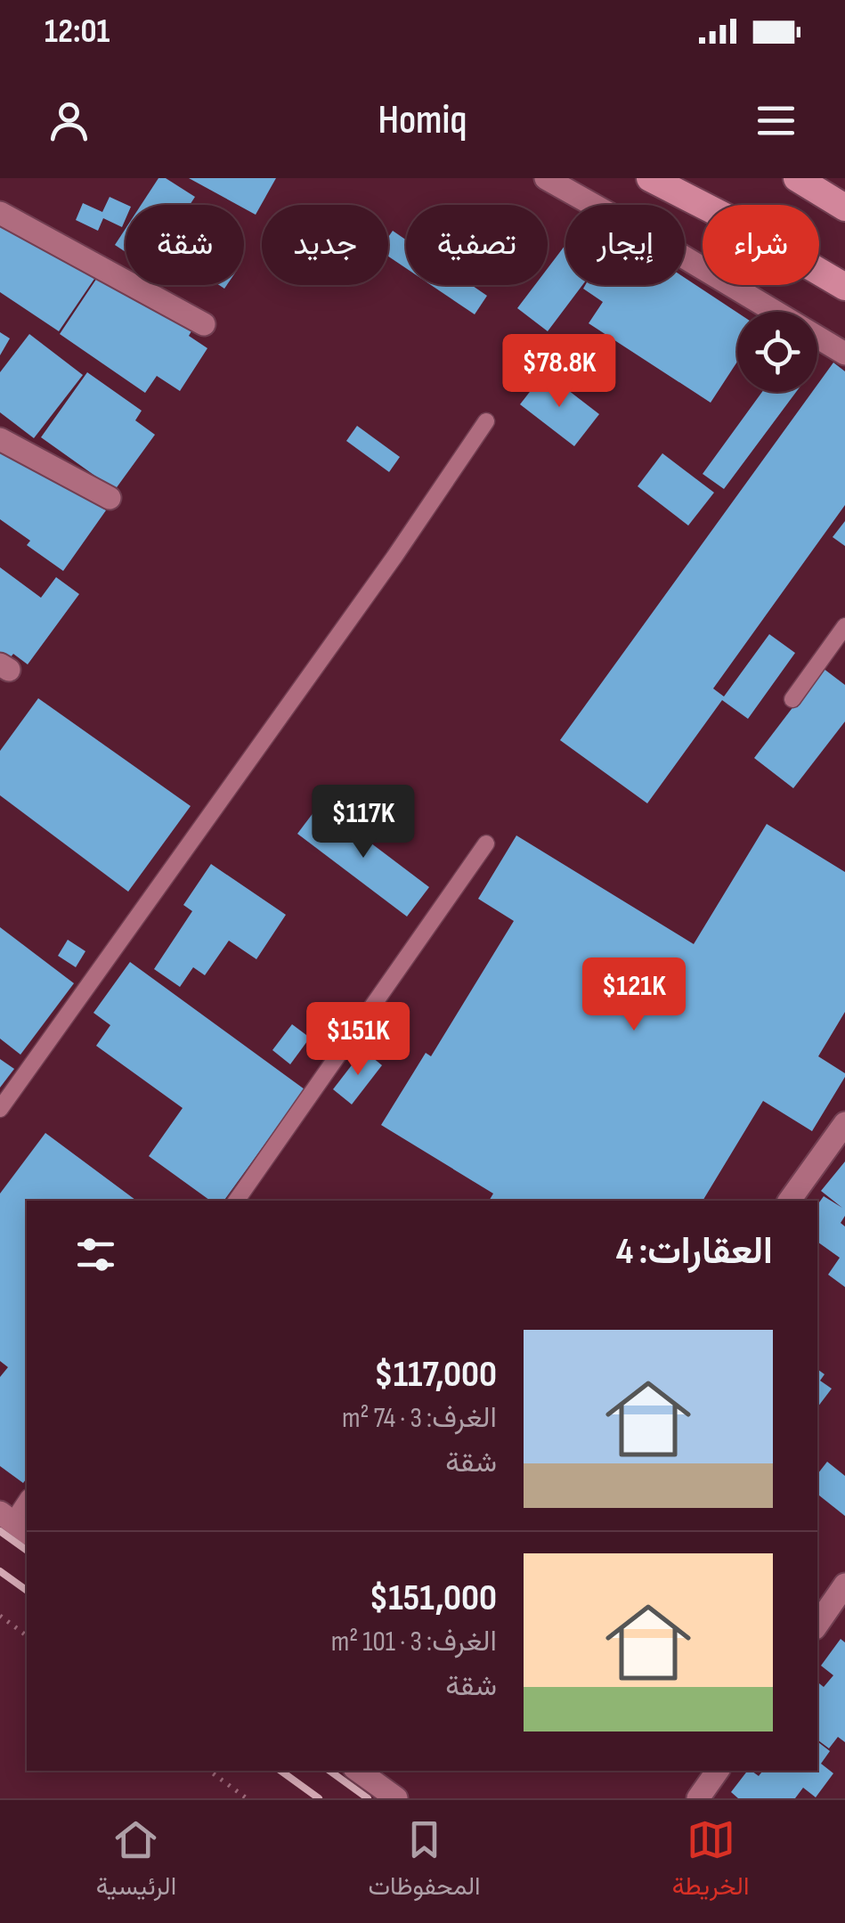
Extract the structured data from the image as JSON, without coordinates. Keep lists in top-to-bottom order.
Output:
{
  "page": {
    "status": "12:01",
    "header": "Homiq",
    "chip": [
      "شراء",
      "إيجار",
      "تصفية",
      "جديد",
      "شقة"
    ],
    "price": [
      "$78.8K",
      "$117K",
      "$121K",
      "$151K"
    ],
    "heading": "العقارات: 4",
    "list": [
      {
        "name": "$117,000",
        "note": "الغرف: 3 · 74 m² · شقة"
      },
      {
        "name": "$151,000",
        "note": "الغرف: 3 · 101 m² · شقة"
      }
    ],
    "tabs": ["الخريطة", "المحفوظات", "الرئيسية"]
  }
}
